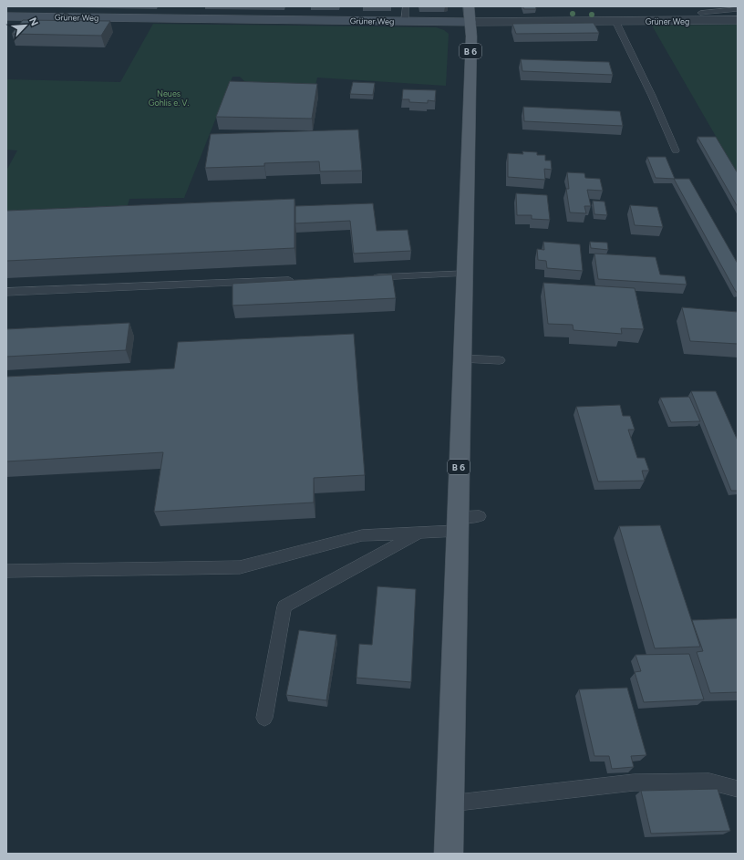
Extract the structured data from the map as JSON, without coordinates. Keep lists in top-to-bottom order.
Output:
{
  "streets": {
    "main road": ["B 6"],
    "street": ["Grüner Weg"]
  },
  "crossings": [
    ["Grüner Weg", "B 6"]
  ],
  "parks": ["Neues Gohlis e. V."],
  "north": "top right"
}
